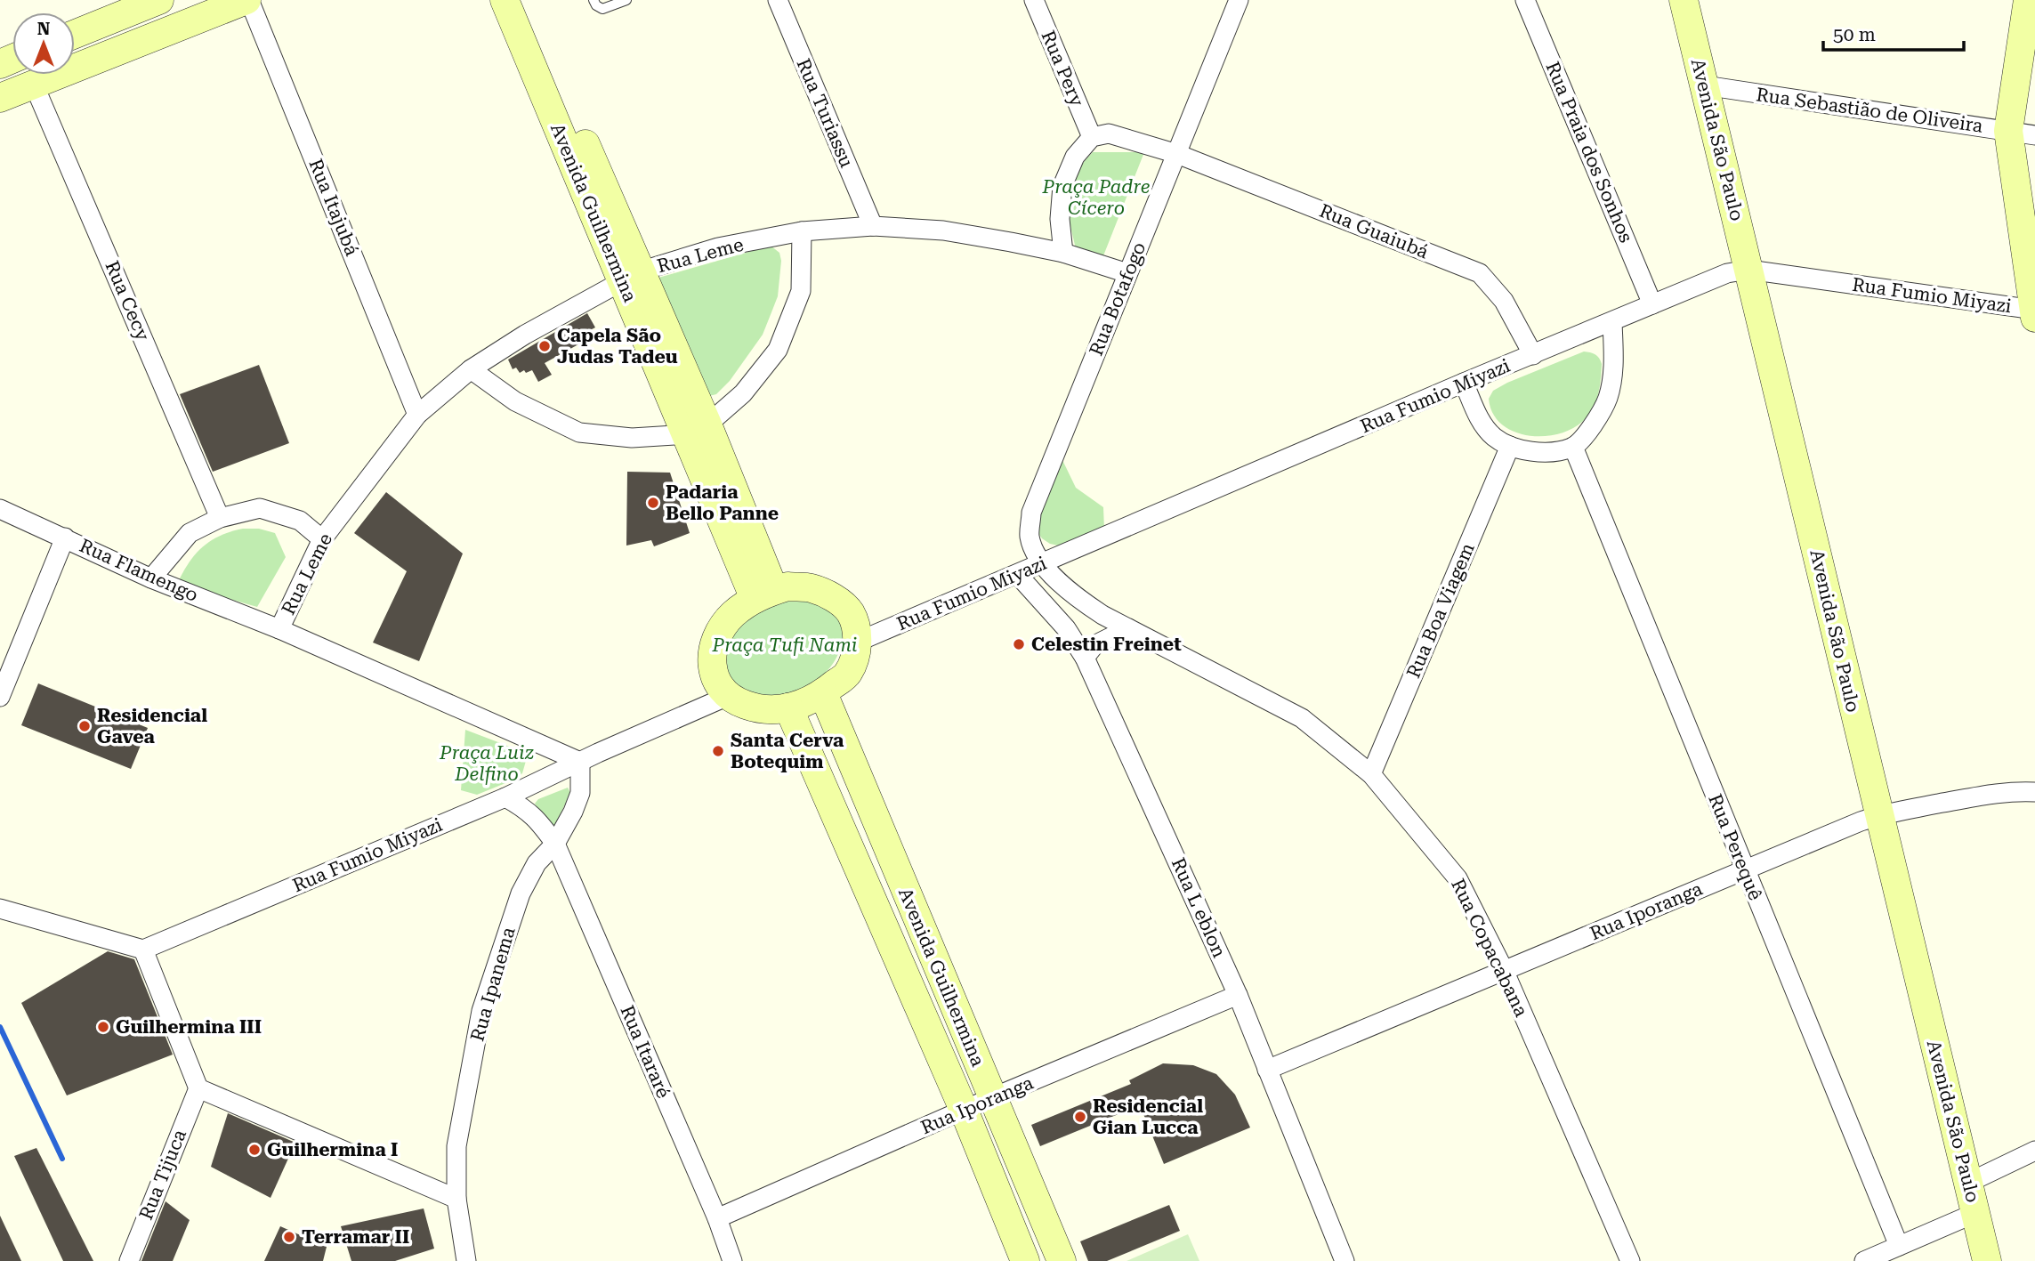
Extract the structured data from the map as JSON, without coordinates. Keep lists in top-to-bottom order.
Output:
{
  "streets": {
    "street": [
      "Rua Pery",
      "Rua Sebastião de Oliveira",
      "Rua Turiassu",
      "Avenida São Paulo",
      "Rua Praia dos Sonhos",
      "Rua Itajubá",
      "Avenida Guilhermina",
      "Rua Guaiubá",
      "Rua Leme",
      "Rua Fumio Miyazi",
      "Rua Botafogo",
      "Rua Cecy",
      "Rua Flamengo",
      "Rua Boa Viagem",
      "Rua Perequê",
      "Rua L eblon",
      "Rua Iporanga",
      "Rua Copacabana",
      "Rua Ipanema",
      "Rua Itararé",
      "Rua Tijuca"
    ]
  },
  "crossings": [
    ["Rua Sebastião de Oliveira", "Avenida São Paulo"],
    ["Rua Turiassu", "Rua Leme"],
    ["Avenida São Paulo", "Rua Fumio Miyazi"],
    ["Avenida São Paulo", "Rua Iporanga"],
    ["Rua Praia dos Sonhos", "Rua Fumio Miyazi"],
    ["Rua Itajubá", "Rua Leme"],
    ["Avenida Guilhermina", "Rua Leme"],
    ["Avenida Guilhermina", "Rua Fumio Miyazi"],
    ["Avenida Guilhermina", "Rua Iporanga"],
    ["Rua Guaiubá", "Rua Fumio Miyazi"],
    ["Rua Guaiubá", "Rua Botafogo"],
    ["Rua Leme", "Rua Botafogo"],
    ["Rua Leme", "Rua Flamengo"],
    ["Rua Fumio Miyazi", "Rua Botafogo"],
    ["Rua Fumio Miyazi", "Rua L eblon"],
    ["Rua Fumio Miyazi", "Rua Copacabana"],
    ["Rua Fumio Miyazi", "Rua Ipanema"],
    ["Rua Fumio Miyazi", "Rua Itararé"],
    ["Rua Botafogo", "Rua Copacabana"],
    ["Rua Boa Viagem", "Rua Copacabana"],
    ["Rua Perequê", "Rua Iporanga"],
    ["Rua L eblon", "Rua Iporanga"],
    ["Rua Iporanga", "Rua Copacabana"],
    ["Rua Iporanga", "Rua Itararé"],
    ["Rua Ipanema", "Rua Itararé"]
  ],
  "parks": ["Praça Padre Cícero", "Praça Tufi Nami", "Praça Luiz Delfino"],
  "places": [
    "Capela São Judas Tadeu",
    "Padaria Bello Panne",
    "Celestin Freinet",
    "Residencial Gavea",
    "Santa Cerva Botequim",
    "Guilhermina III",
    "Residencial Gian Lucca",
    "Guilhermina I",
    "Terramar II"
  ],
  "scale_bar": "50 m",
  "north": "top"
}
